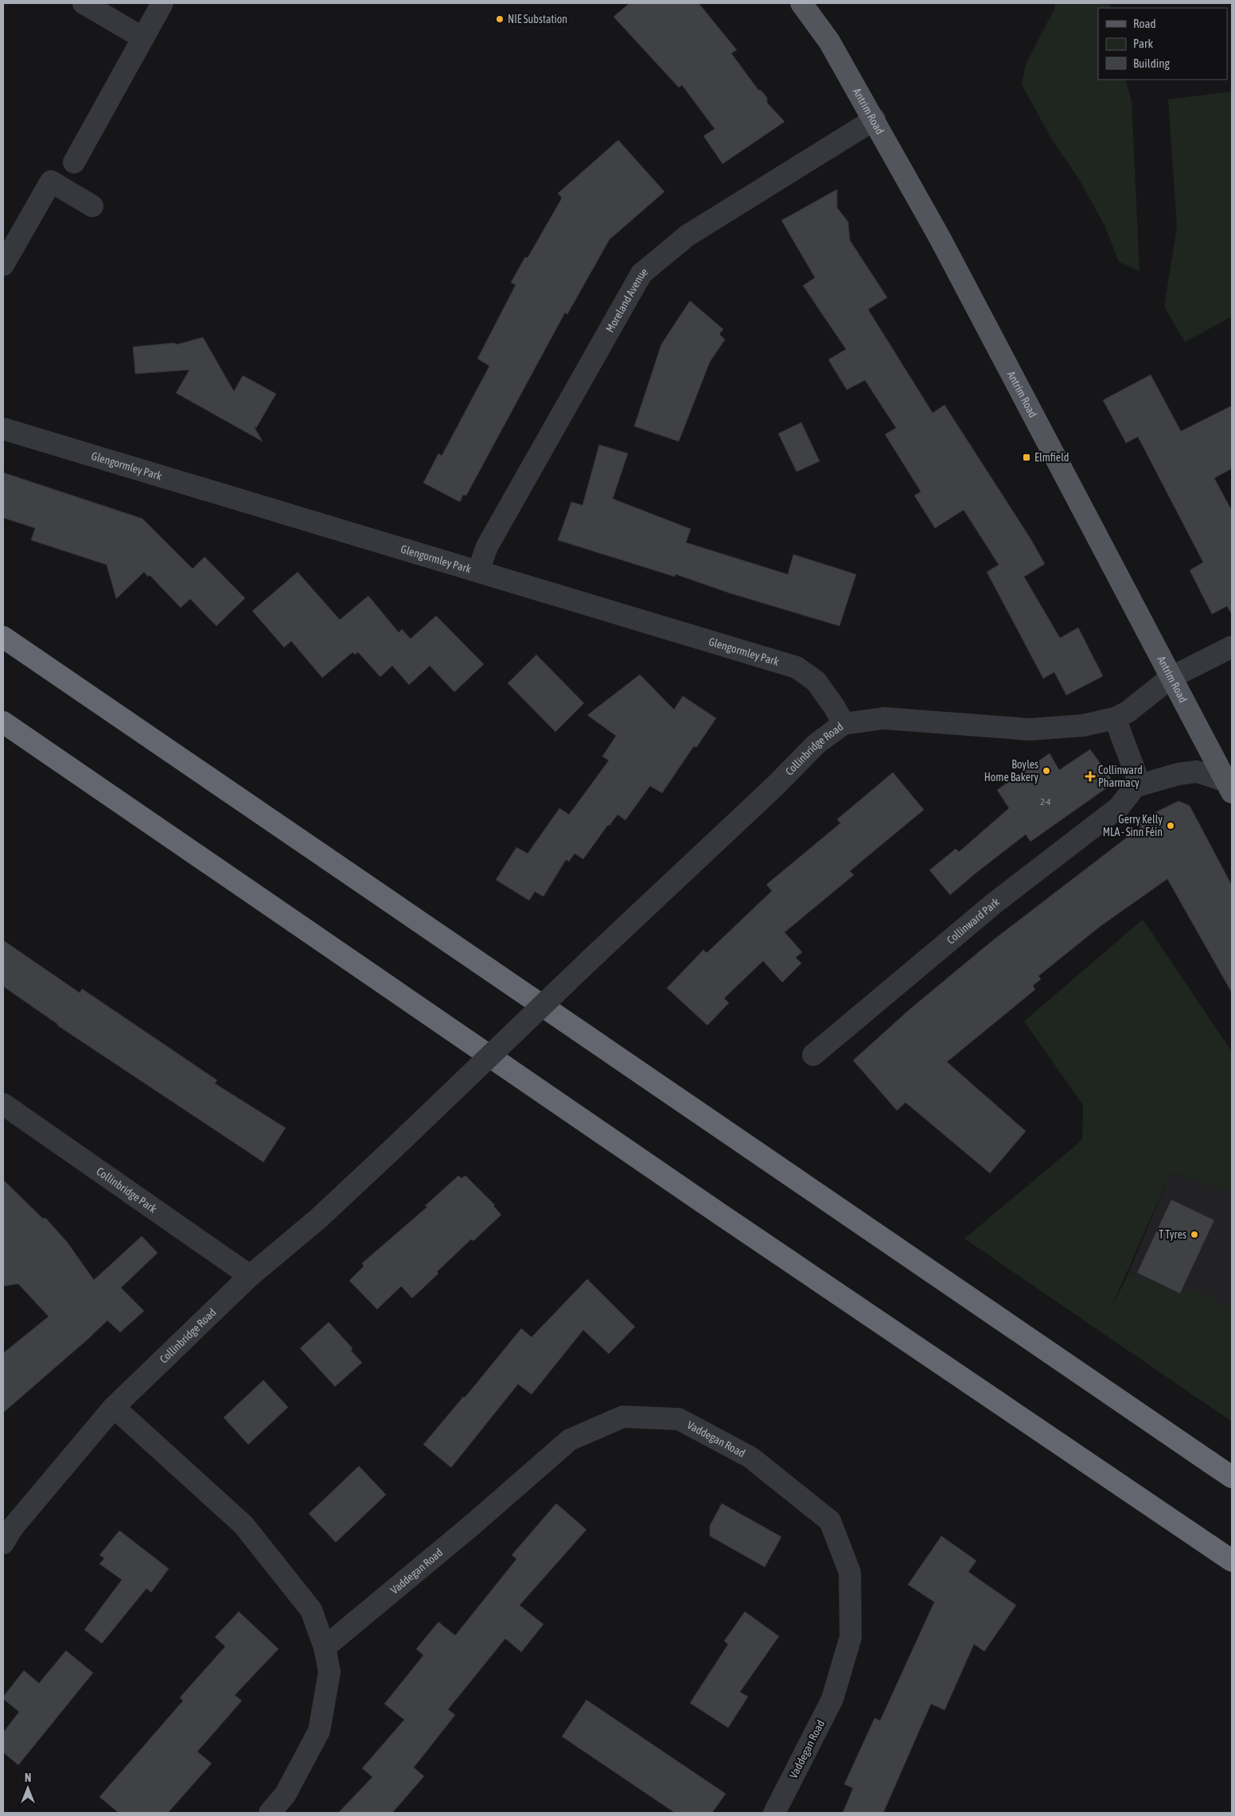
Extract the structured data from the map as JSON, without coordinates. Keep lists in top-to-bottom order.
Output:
{
  "streets": {
    "main road": ["Antrim Road"],
    "street": [
      "Moreland Avenue",
      "Glengormley Park",
      "Collinbridge Road",
      "Collinward Park",
      "Collinbridge Park",
      "Vaddegan Road"
    ]
  },
  "crossings": [
    ["Antrim Road", "Moreland Avenue"],
    ["Antrim Road", "Collinbridge Road"],
    ["Moreland Avenue", "Glengormley Park"],
    ["Glengormley Park", "Collinbridge Road"],
    ["Collinbridge Road", "Collinbridge Park"]
  ],
  "places": {
    "other": [
      "NIE Substation",
      "Boyles Home Bakery",
      "Gerry Kelly MLA - Sinn Féin",
      "T Tyres"
    ],
    "transit": ["Elmfield"],
    "health": ["Collinward Pharmacy"]
  },
  "house_numbers": ["2-4"],
  "legend": ["Road", "Park", "Building"],
  "north": "top"
}
